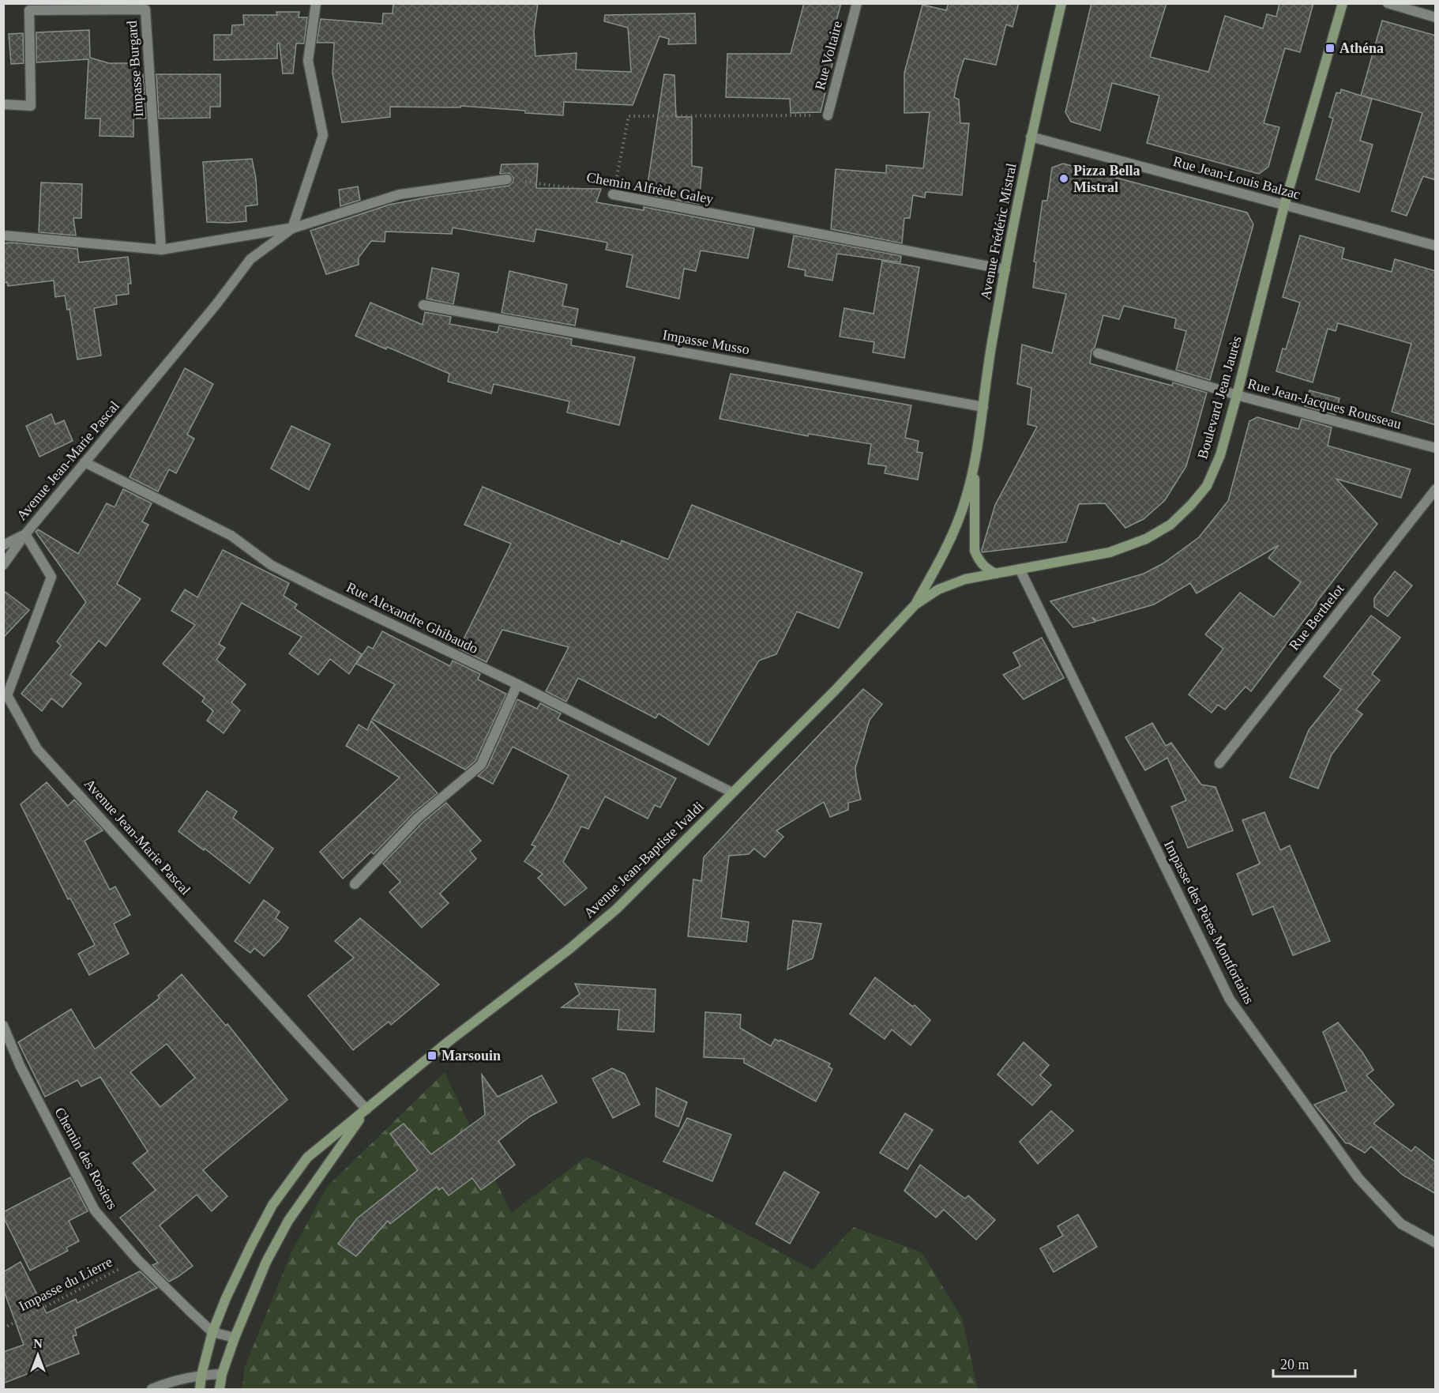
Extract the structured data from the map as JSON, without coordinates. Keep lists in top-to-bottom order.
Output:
{
  "streets": {
    "main road": ["Avenue Frédéric Mistral", "Boulevard Jean Jaurès", "Avenue Jean-Baptiste Ivaldi"],
    "street": [
      "Rue Voltaire",
      "Impasse Burgard",
      "Rue Jean-Louis Balzac",
      "Chemin Alfrède Galey",
      "Impasse Musso",
      "Rue Jean-Jacques Rousseau",
      "Avenue Jean-Marie Pascal",
      "Rue Berthelot",
      "Rue Alexandre Ghibaudo",
      "Impasse des Pères Montfortains",
      "Chemin des Rosiers"
    ],
    "path": ["Impasse du Lierre"]
  },
  "crossings": [
    ["Rue Jean-Louis Balzac", "Avenue Frédéric Mistral"],
    ["Rue Jean-Louis Balzac", "Boulevard Jean Jaurès"],
    ["Chemin Alfrède Galey", "Avenue Frédéric Mistral"],
    ["Avenue Frédéric Mistral", "Impasse Musso"],
    ["Avenue Frédéric Mistral", "Boulevard Jean Jaurès"],
    ["Avenue Frédéric Mistral", "Avenue Jean-Baptiste Ivaldi"],
    ["Boulevard Jean Jaurès", "Rue Jean-Jacques Rousseau"],
    ["Boulevard Jean Jaurès", "Avenue Jean-Baptiste Ivaldi"],
    ["Boulevard Jean Jaurès", "Impasse des Pères Montfortains"],
    ["Avenue Jean-Marie Pascal", "Rue Alexandre Ghibaudo"],
    ["Avenue Jean-Marie Pascal", "Avenue Jean-Baptiste Ivaldi"],
    ["Rue Alexandre Ghibaudo", "Avenue Jean-Baptiste Ivaldi"],
    ["Avenue Jean-Baptiste Ivaldi", "Chemin des Rosiers"],
    ["Chemin des Rosiers", "Impasse du Lierre"]
  ],
  "places": {
    "transit": ["Athéna", "Marsouin"],
    "other": ["Pizza Bella Mistral"]
  },
  "scale_bar": "20 m",
  "north": "top"
}
